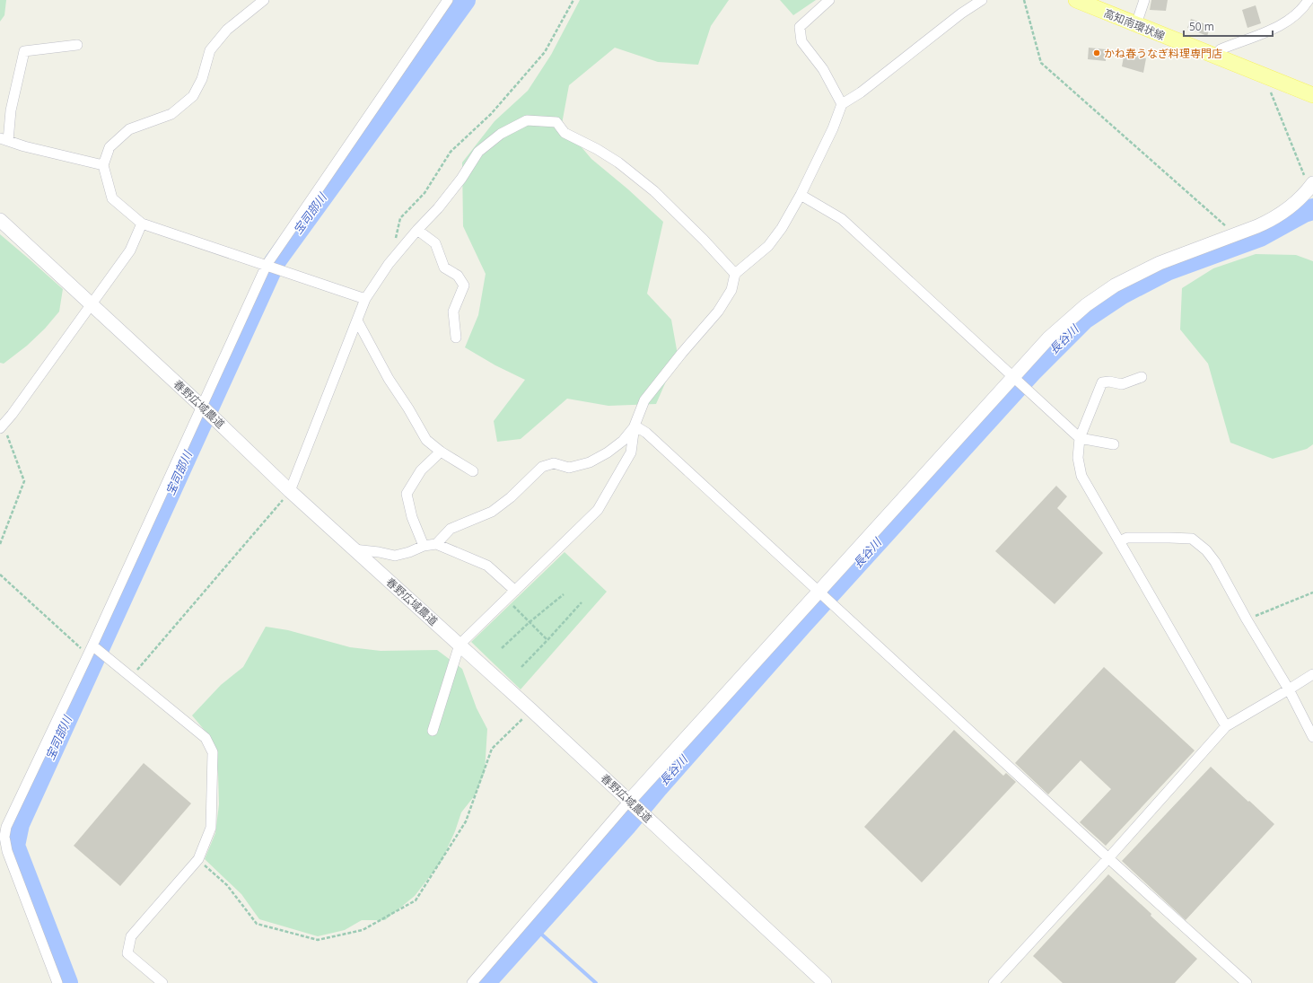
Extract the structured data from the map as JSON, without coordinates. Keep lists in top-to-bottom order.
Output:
{
  "streets": {
    "main road": ["高知南環状線"],
    "street": ["春野広域農道"]
  },
  "water": ["宝司部川", "長谷川"],
  "places": ["かね春うなぎ料理専門店"],
  "scale_bar": "50 m"
}
